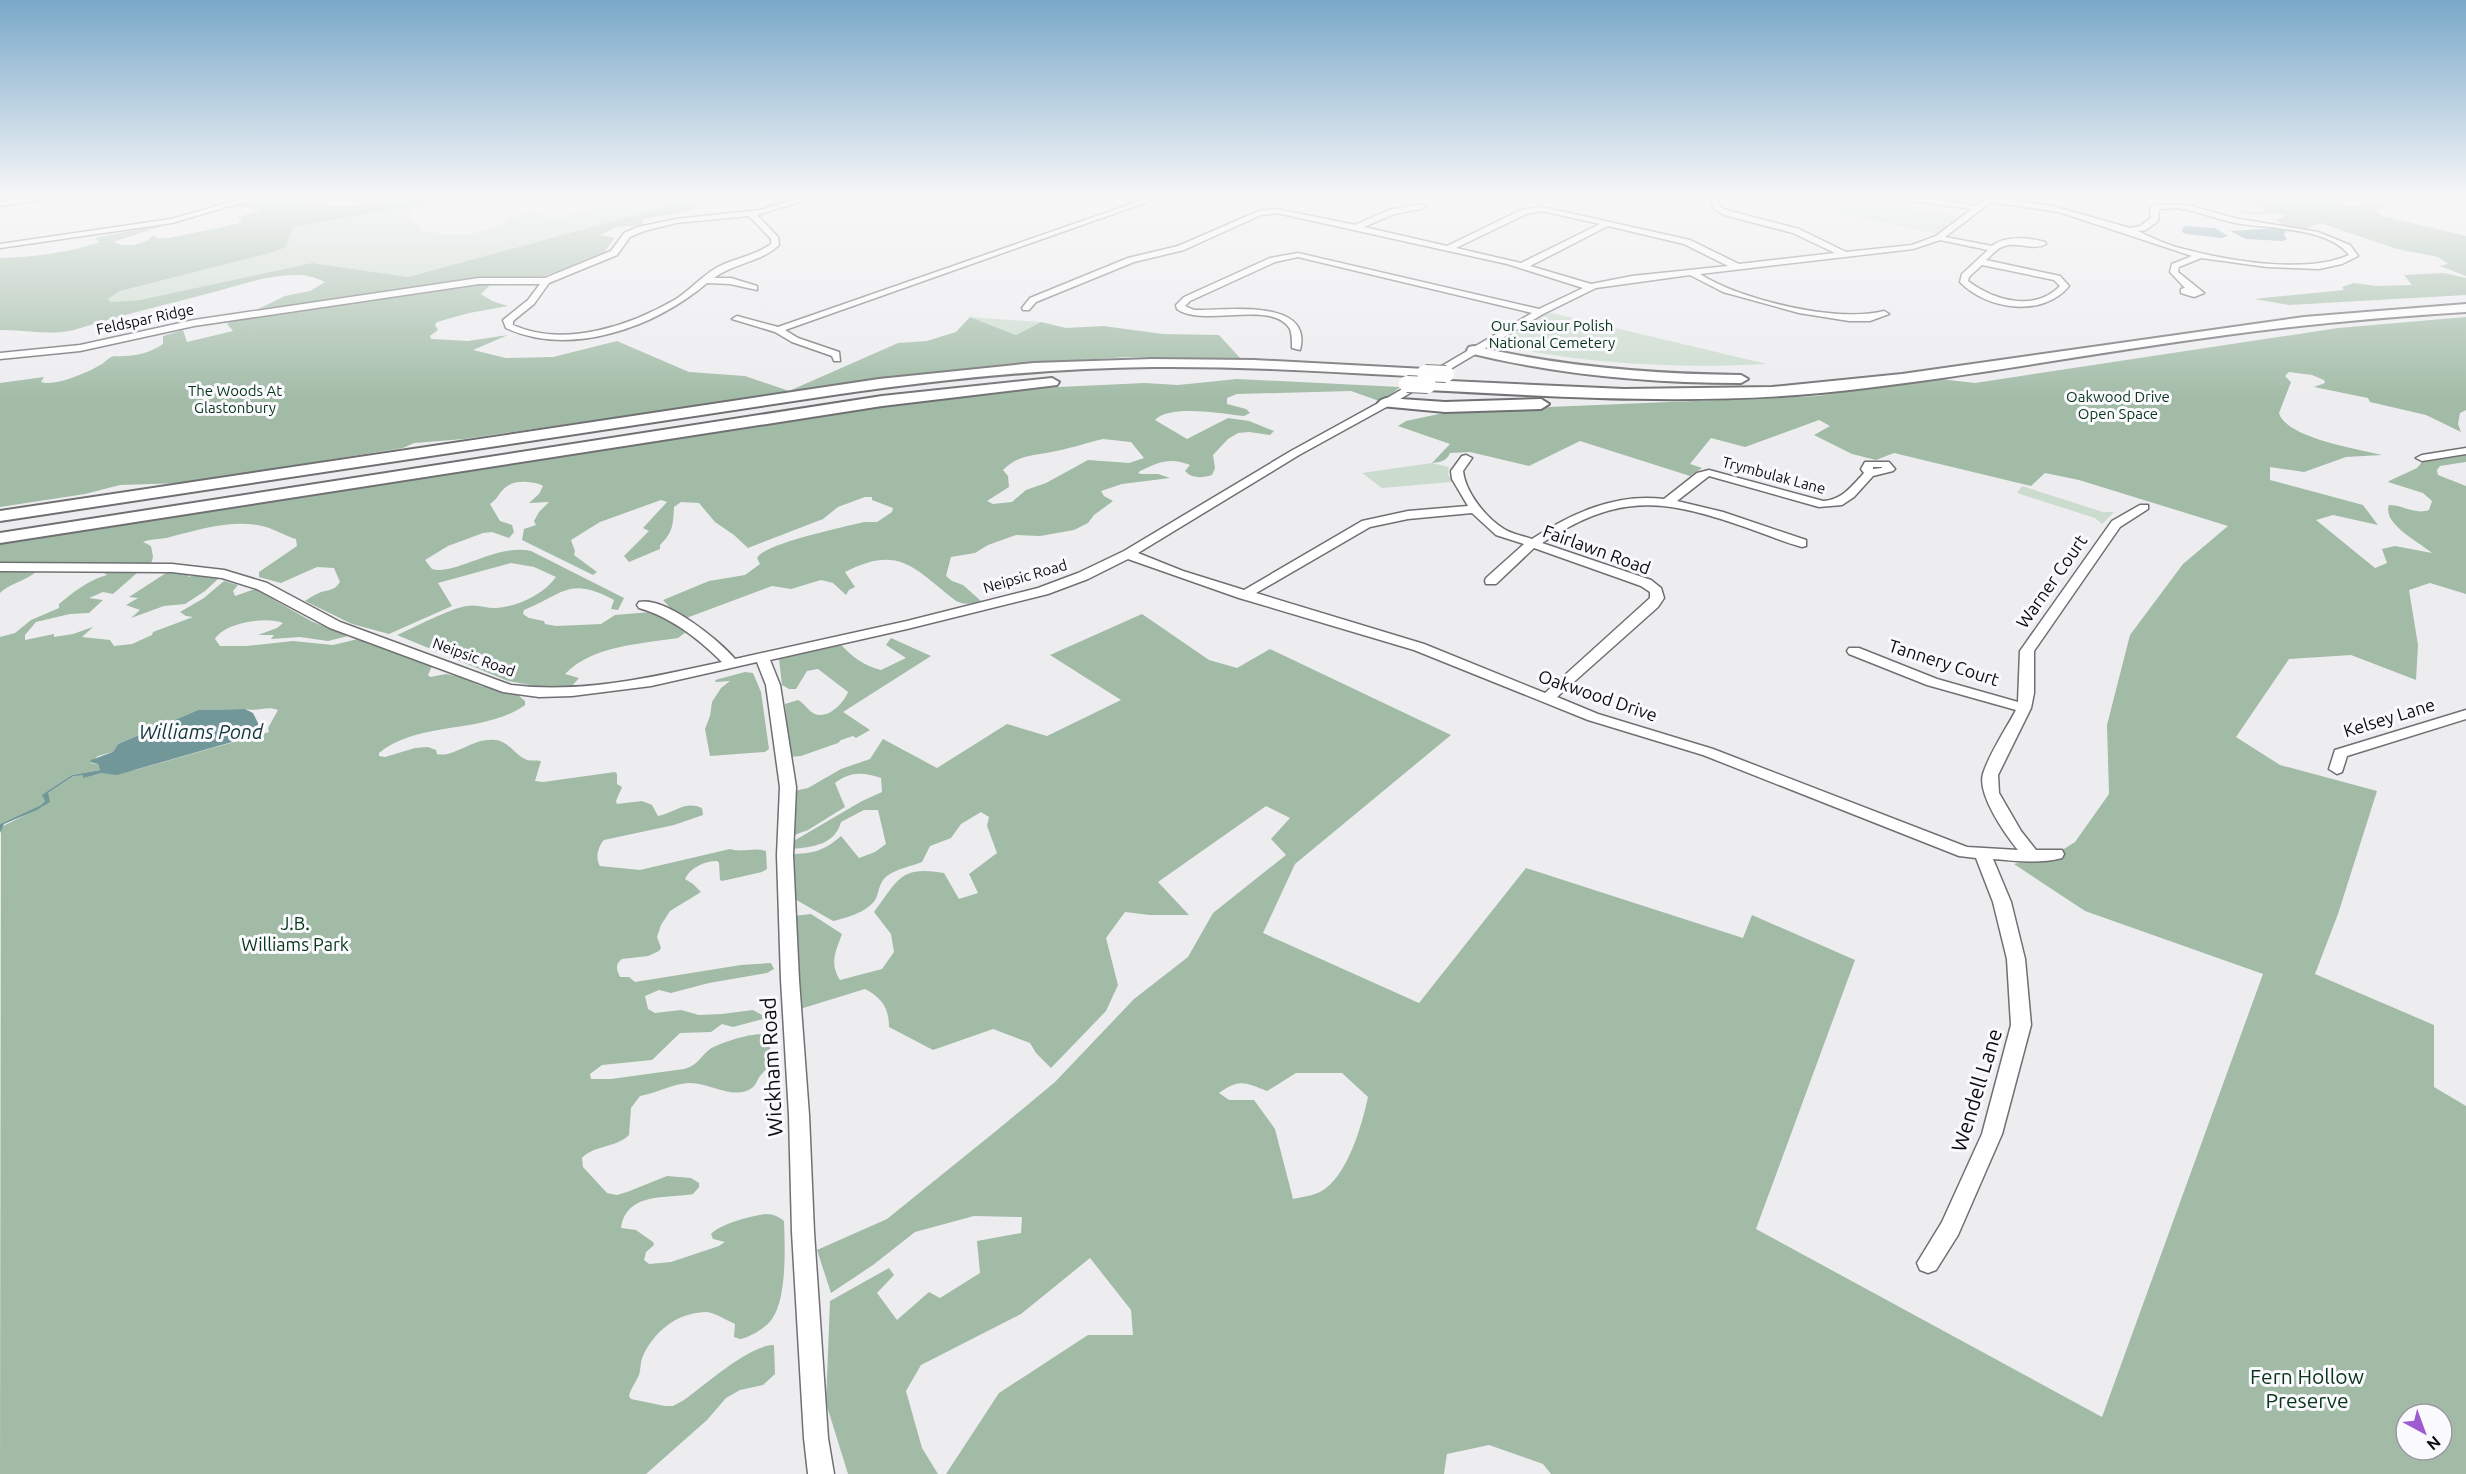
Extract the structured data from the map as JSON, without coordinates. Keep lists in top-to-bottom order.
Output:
{
  "streets": {
    "street": [
      "Feldspar Ridge",
      "Trymbulak Lane",
      "Fairlawn Road",
      "Neipsic Road",
      "Warner Court",
      "Tannery Court",
      "Oakwood Drive",
      "Kelsey Lane",
      "Wickham Road",
      "Wendell Lane"
    ]
  },
  "crossings": [
    ["Fairlawn Road", "Oakwood Drive"],
    ["Neipsic Road", "Oakwood Drive"],
    ["Neipsic Road", "Wickham Road"],
    ["Warner Court", "Tannery Court"],
    ["Warner Court", "Oakwood Drive"],
    ["Oakwood Drive", "Wendell Lane"]
  ],
  "water": ["Williams Pond"],
  "parks": [
    "Our Saviour Polish National Cemetery",
    "The Woods At Glastonbury",
    "Oakwood Drive Open Space",
    "J.B. Williams Park",
    "Fern Hollow Preserve"
  ],
  "north": "bottom right"
}
